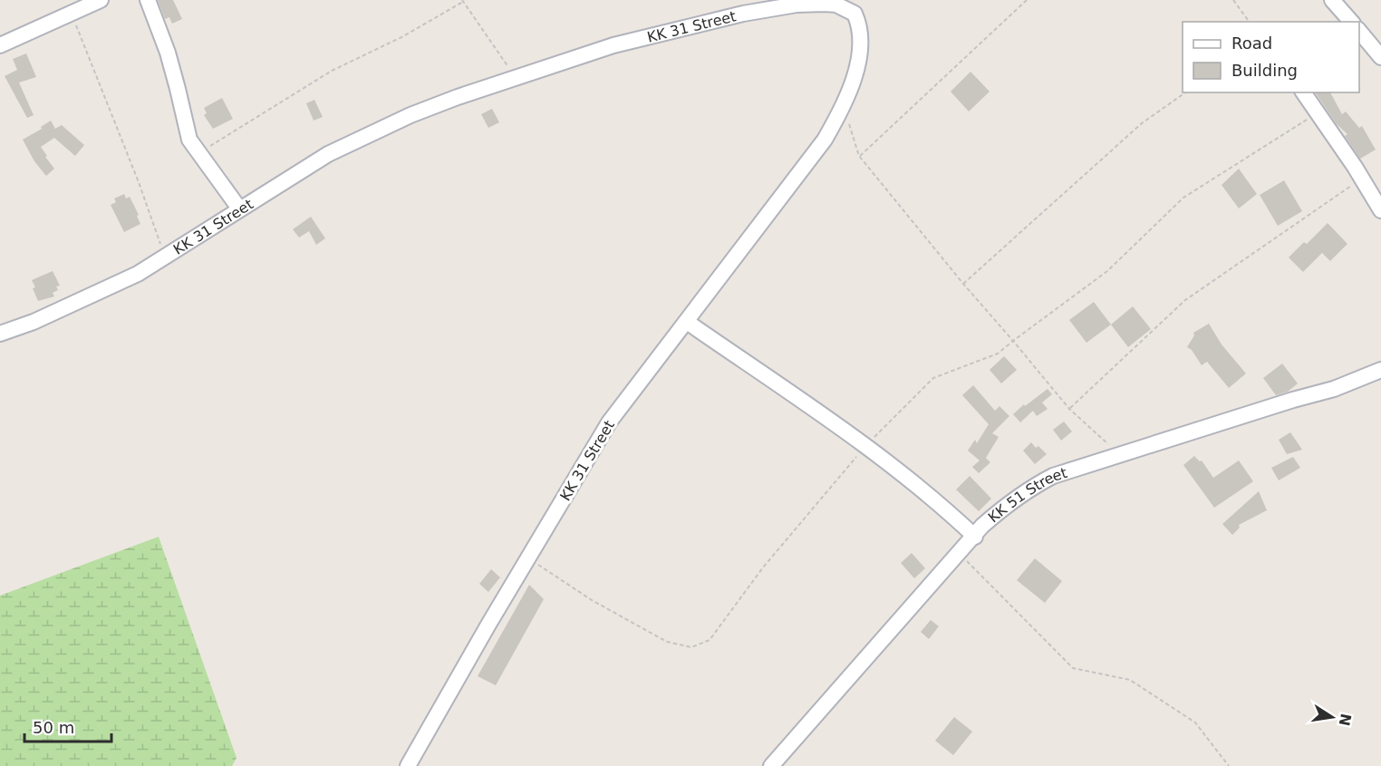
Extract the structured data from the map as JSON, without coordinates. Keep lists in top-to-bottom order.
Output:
{
  "streets": {
    "street": ["KK 31 Street", "KK 51 Street"]
  },
  "legend": ["Road", "Building"],
  "scale_bar": "50 m",
  "north": "right"
}
